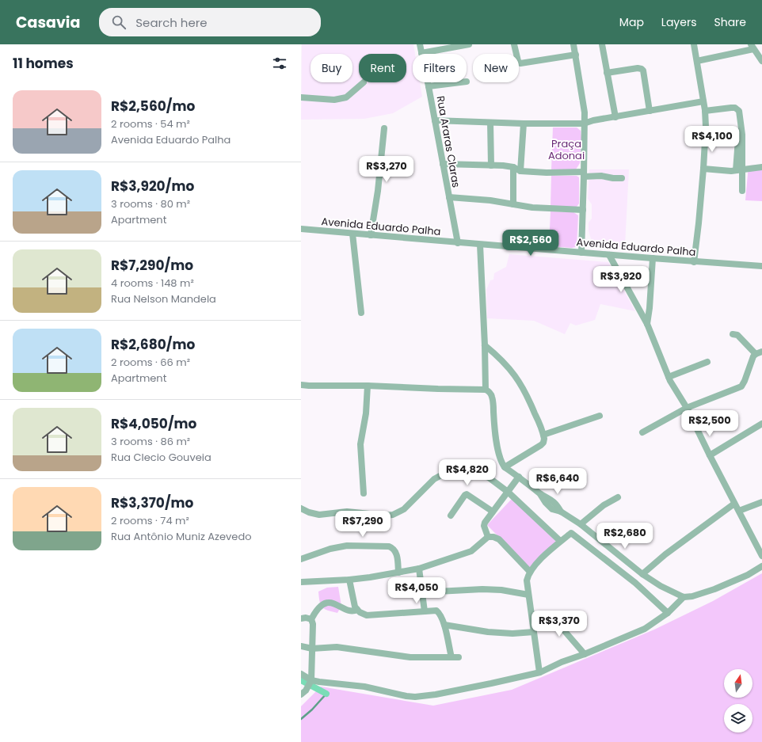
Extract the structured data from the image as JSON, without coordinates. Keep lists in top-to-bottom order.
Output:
{
  "streets": {
    "street": ["Rua Araras Claras", "Avenida Eduardo Palha"]
  },
  "crossings": [
    ["Rua Araras Claras", "Avenida Eduardo Palha"]
  ],
  "parks": ["Praça Adonai"],
  "north": "top",
  "page": {
    "header": "Casavia",
    "search": "Search here",
    "nav": ["Map", "Layers", "Share"],
    "heading": "11 homes",
    "chip": [
      "Buy",
      "Rent",
      "Filters",
      "New"
    ],
    "list": [
      {
        "name": "R$2,560/mo",
        "note": "2 rooms · 54 m² · Avenida Eduardo Palha"
      },
      {
        "name": "R$3,920/mo",
        "note": "3 rooms · 80 m² · Apartment"
      },
      {
        "name": "R$7,290/mo",
        "note": "4 rooms · 148 m² · Rua Nelson Mandela"
      },
      {
        "name": "R$2,680/mo",
        "note": "2 rooms · 66 m² · Apartment"
      },
      {
        "name": "R$4,050/mo",
        "note": "3 rooms · 86 m² · Rua Clecio Gouveia"
      },
      {
        "name": "R$3,370/mo",
        "note": "2 rooms · 74 m² · Rua Antônio Muniz Azevedo"
      }
    ],
    "price": [
      "R$4,100",
      "R$3,270",
      "R$2,560",
      "R$3,920",
      "R$2,500",
      "R$4,820",
      "R$6,640",
      "R$7,290",
      "R$2,680",
      "R$4,050",
      "R$3,370"
    ]
  }
}
